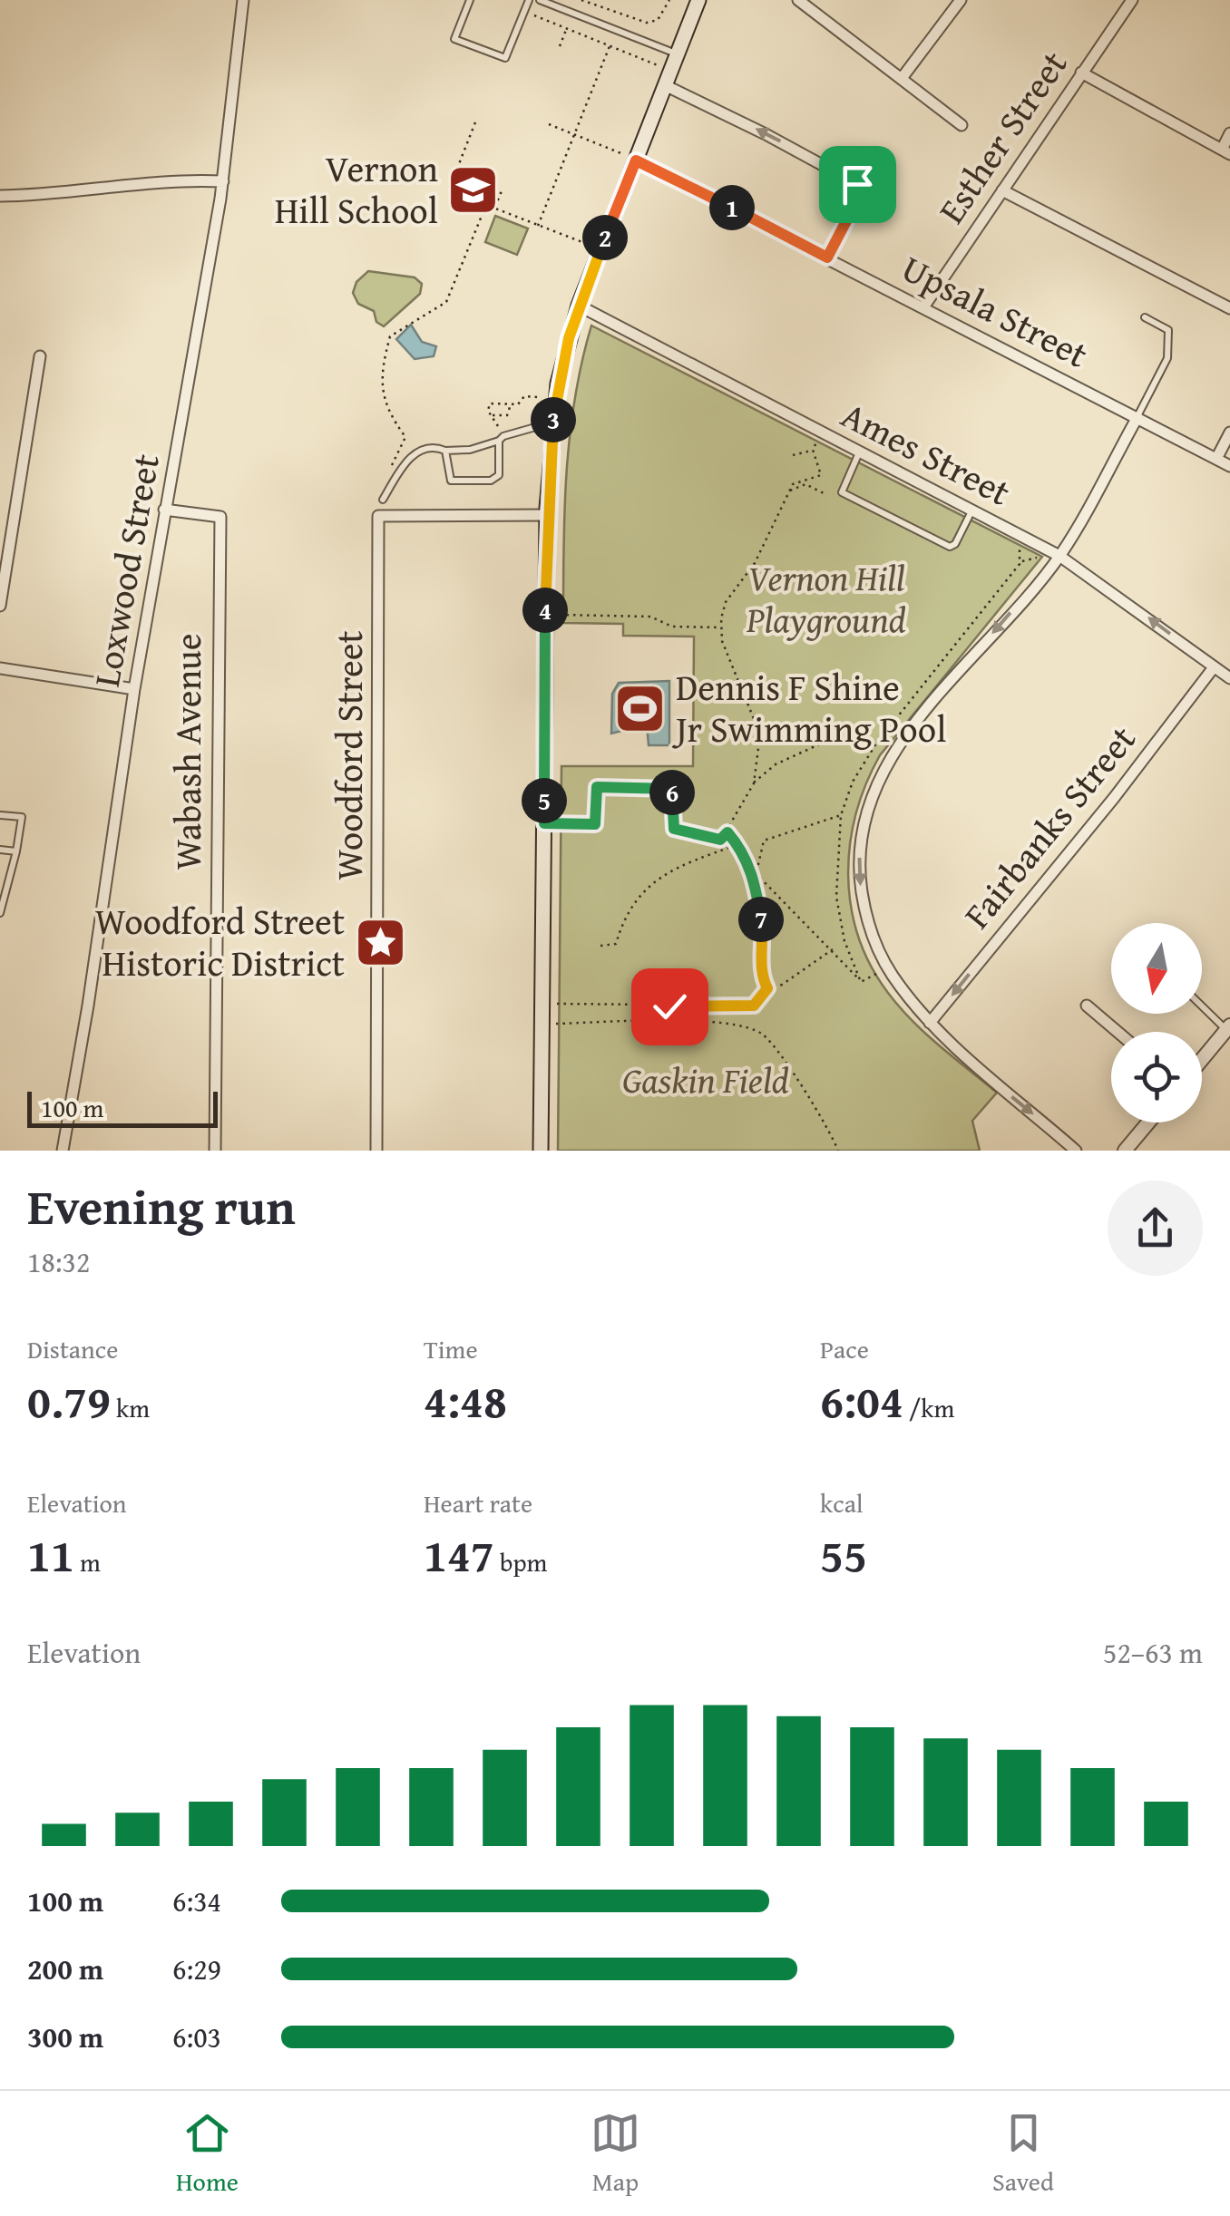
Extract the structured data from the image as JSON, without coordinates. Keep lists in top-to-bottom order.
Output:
{
  "streets": {
    "street": [
      "Esther Street",
      "Upsala Street",
      "Ames Street",
      "Loxwood Street",
      "Wabash Avenue",
      "Woodford Street",
      "Fairbanks Street"
    ]
  },
  "crossings": [
    ["Esther Street", "Upsala Street"],
    ["Ames Street", "Fairbanks Street"],
    ["Loxwood Street", "Wabash Avenue"]
  ],
  "one_way": ["Fairbanks Street"],
  "parks": ["Vernon Hill Playground", "Gaskin Field"],
  "places": {
    "school or university": ["Vernon Hill School"],
    "sports": ["Dennis F Shine Jr Swimming Pool"],
    "place": ["Woodford Street Historic District"]
  },
  "scale_bar": "100 m",
  "north": "bottom",
  "page": {
    "pins": [
      "1",
      "2",
      "3",
      "4",
      "6",
      "5",
      "7"
    ],
    "scale": "100 m",
    "heading": ["Evening run", "18:32"],
    "stats": [
      ["Distance", "0.79 km"],
      ["Time", "4:48"],
      ["Pace", "6:04 /km"],
      ["Elevation", "11 m"],
      ["Heart rate", "147 bpm"],
      ["kcal", "55"]
    ],
    "chart": ["Elevation", "52–63 m"],
    "list": [
      {
        "name": "100 m",
        "note": "6:34"
      },
      {
        "name": "200 m",
        "note": "6:29"
      },
      {
        "name": "300 m",
        "note": "6:03"
      }
    ],
    "tabs": ["Home", "Map", "Saved"]
  }
}
